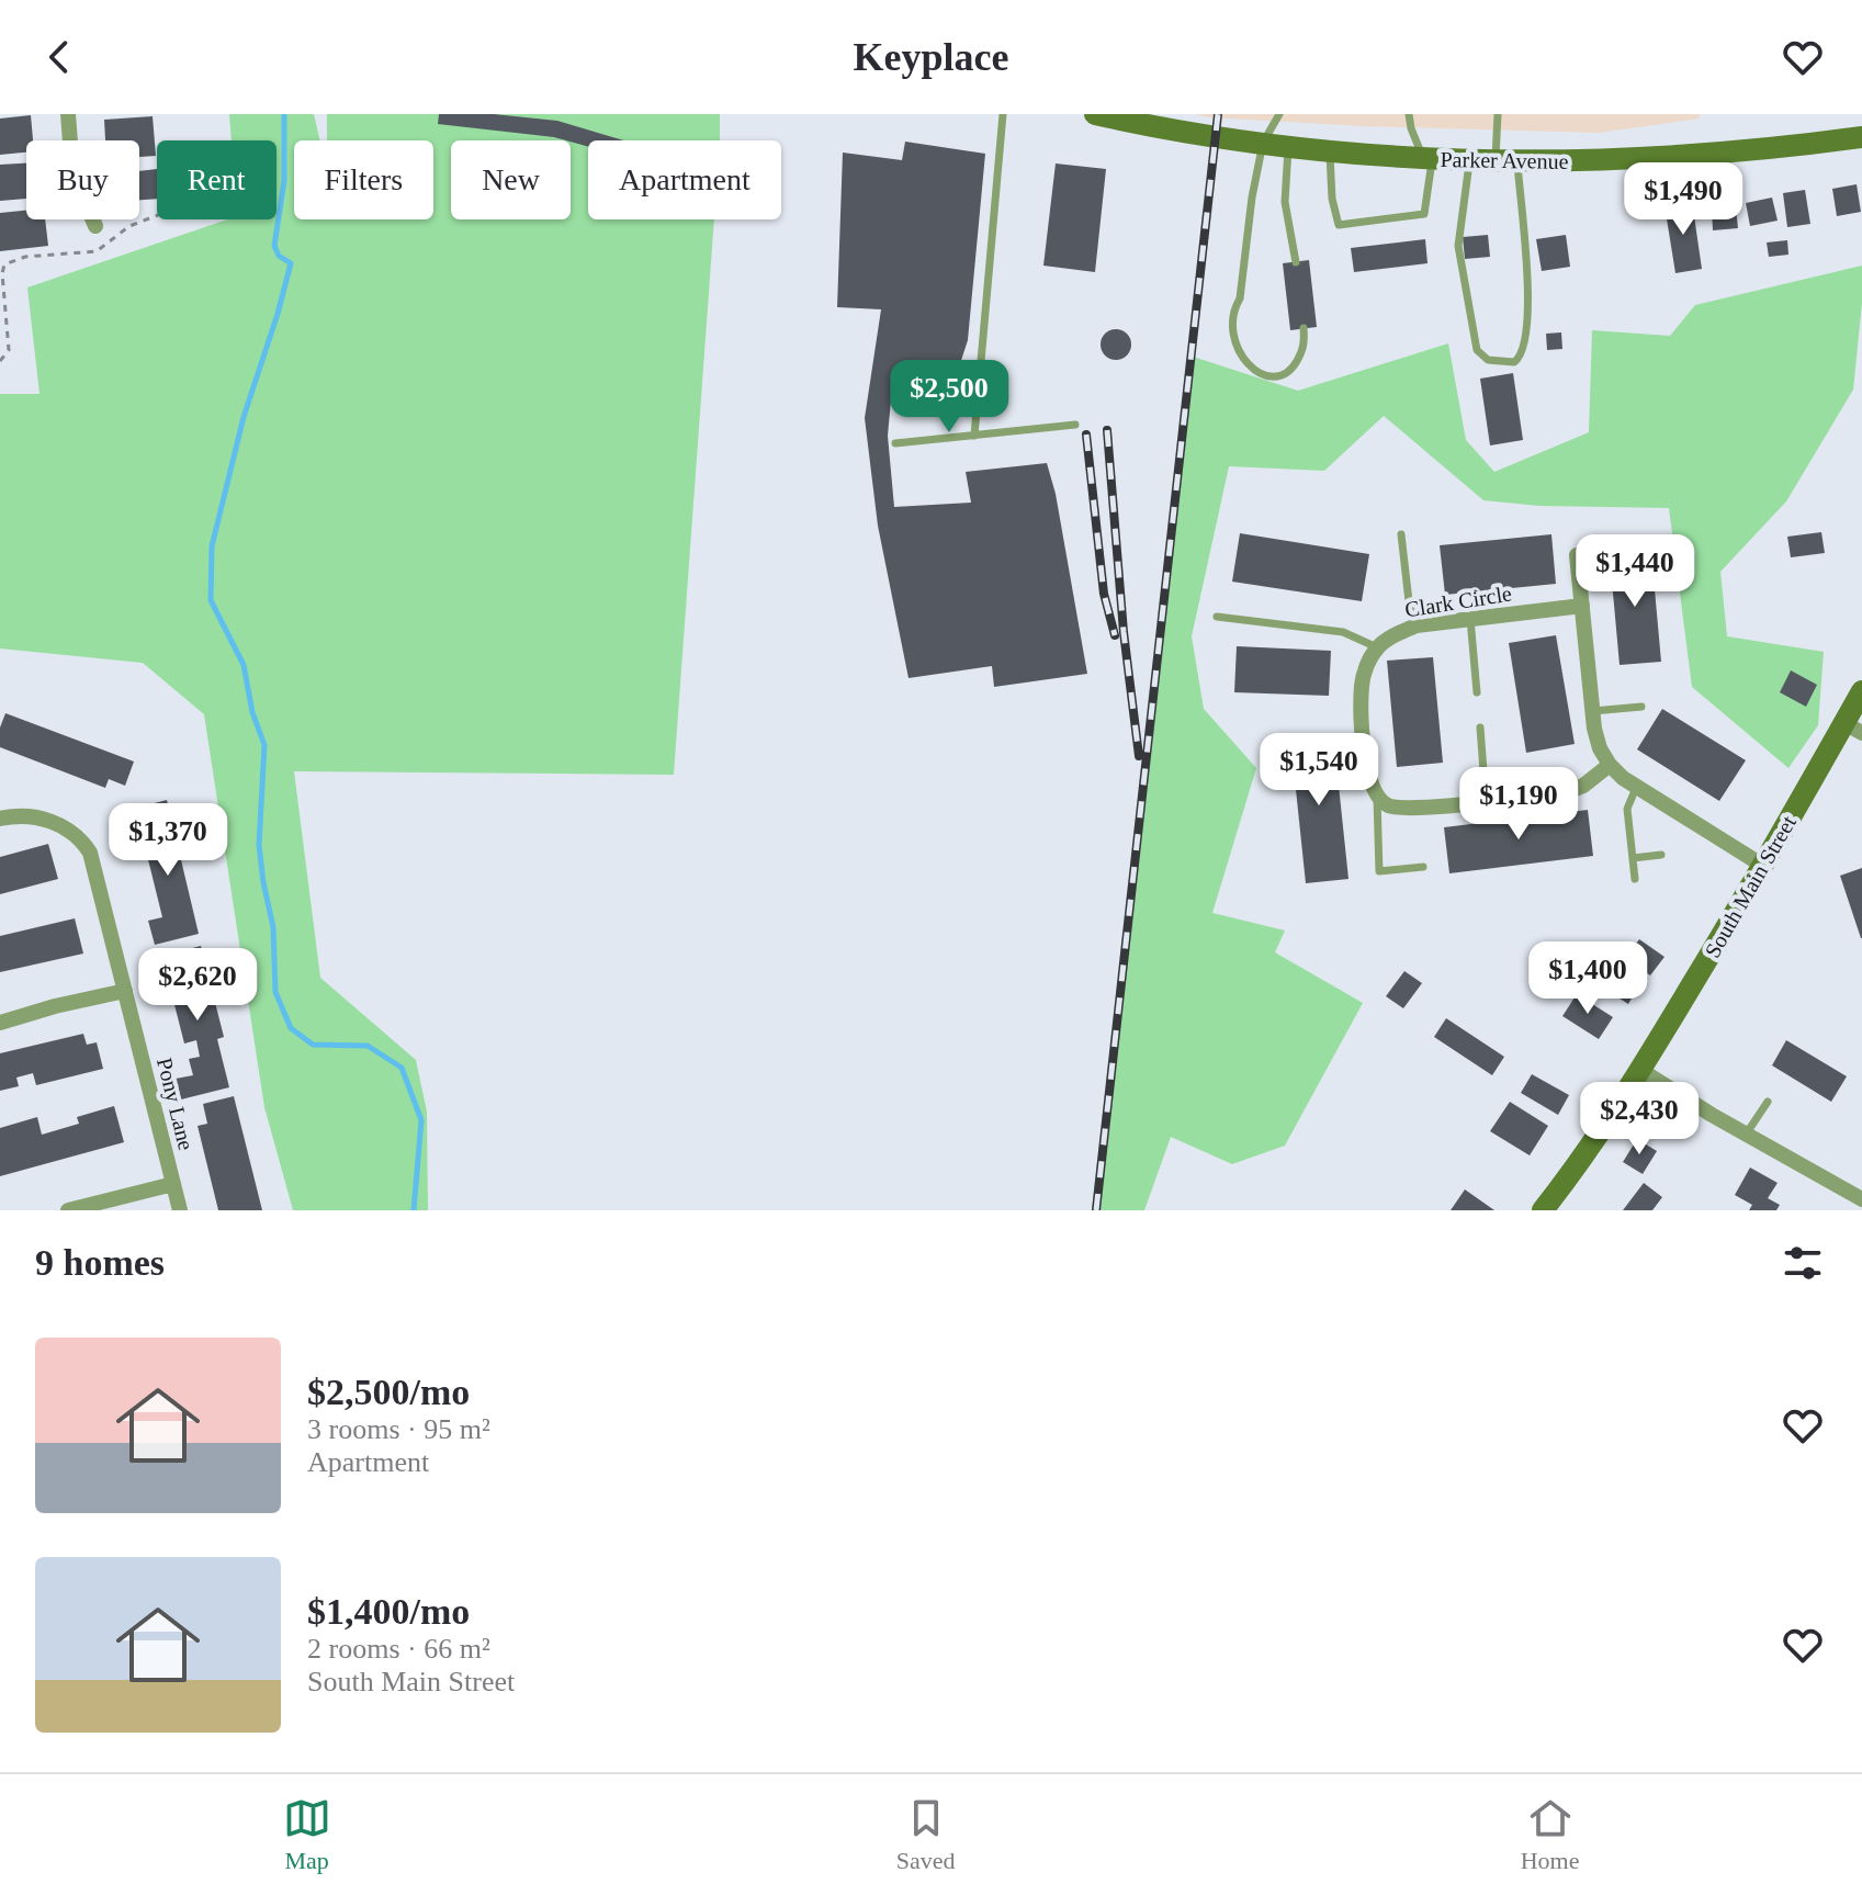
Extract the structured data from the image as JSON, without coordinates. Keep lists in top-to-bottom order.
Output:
{
  "streets": {
    "main road": ["Parker Avenue", "South Main Street"],
    "street": ["Clark Circle", "Pony Lane"]
  },
  "page": {
    "header": "Keyplace",
    "chip": [
      "Buy",
      "Rent",
      "Filters",
      "New",
      "Apartment"
    ],
    "price": [
      "$1,490",
      "$2,500",
      "$1,440",
      "$1,540",
      "$1,190",
      "$1,370",
      "$1,400",
      "$2,620",
      "$2,430"
    ],
    "heading": "9 homes",
    "list": [
      {
        "name": "$2,500/mo",
        "note": "3 rooms · 95 m² · Apartment"
      },
      {
        "name": "$1,400/mo",
        "note": "2 rooms · 66 m² · South Main Street"
      }
    ],
    "tabs": ["Map", "Saved", "Home"]
  }
}
